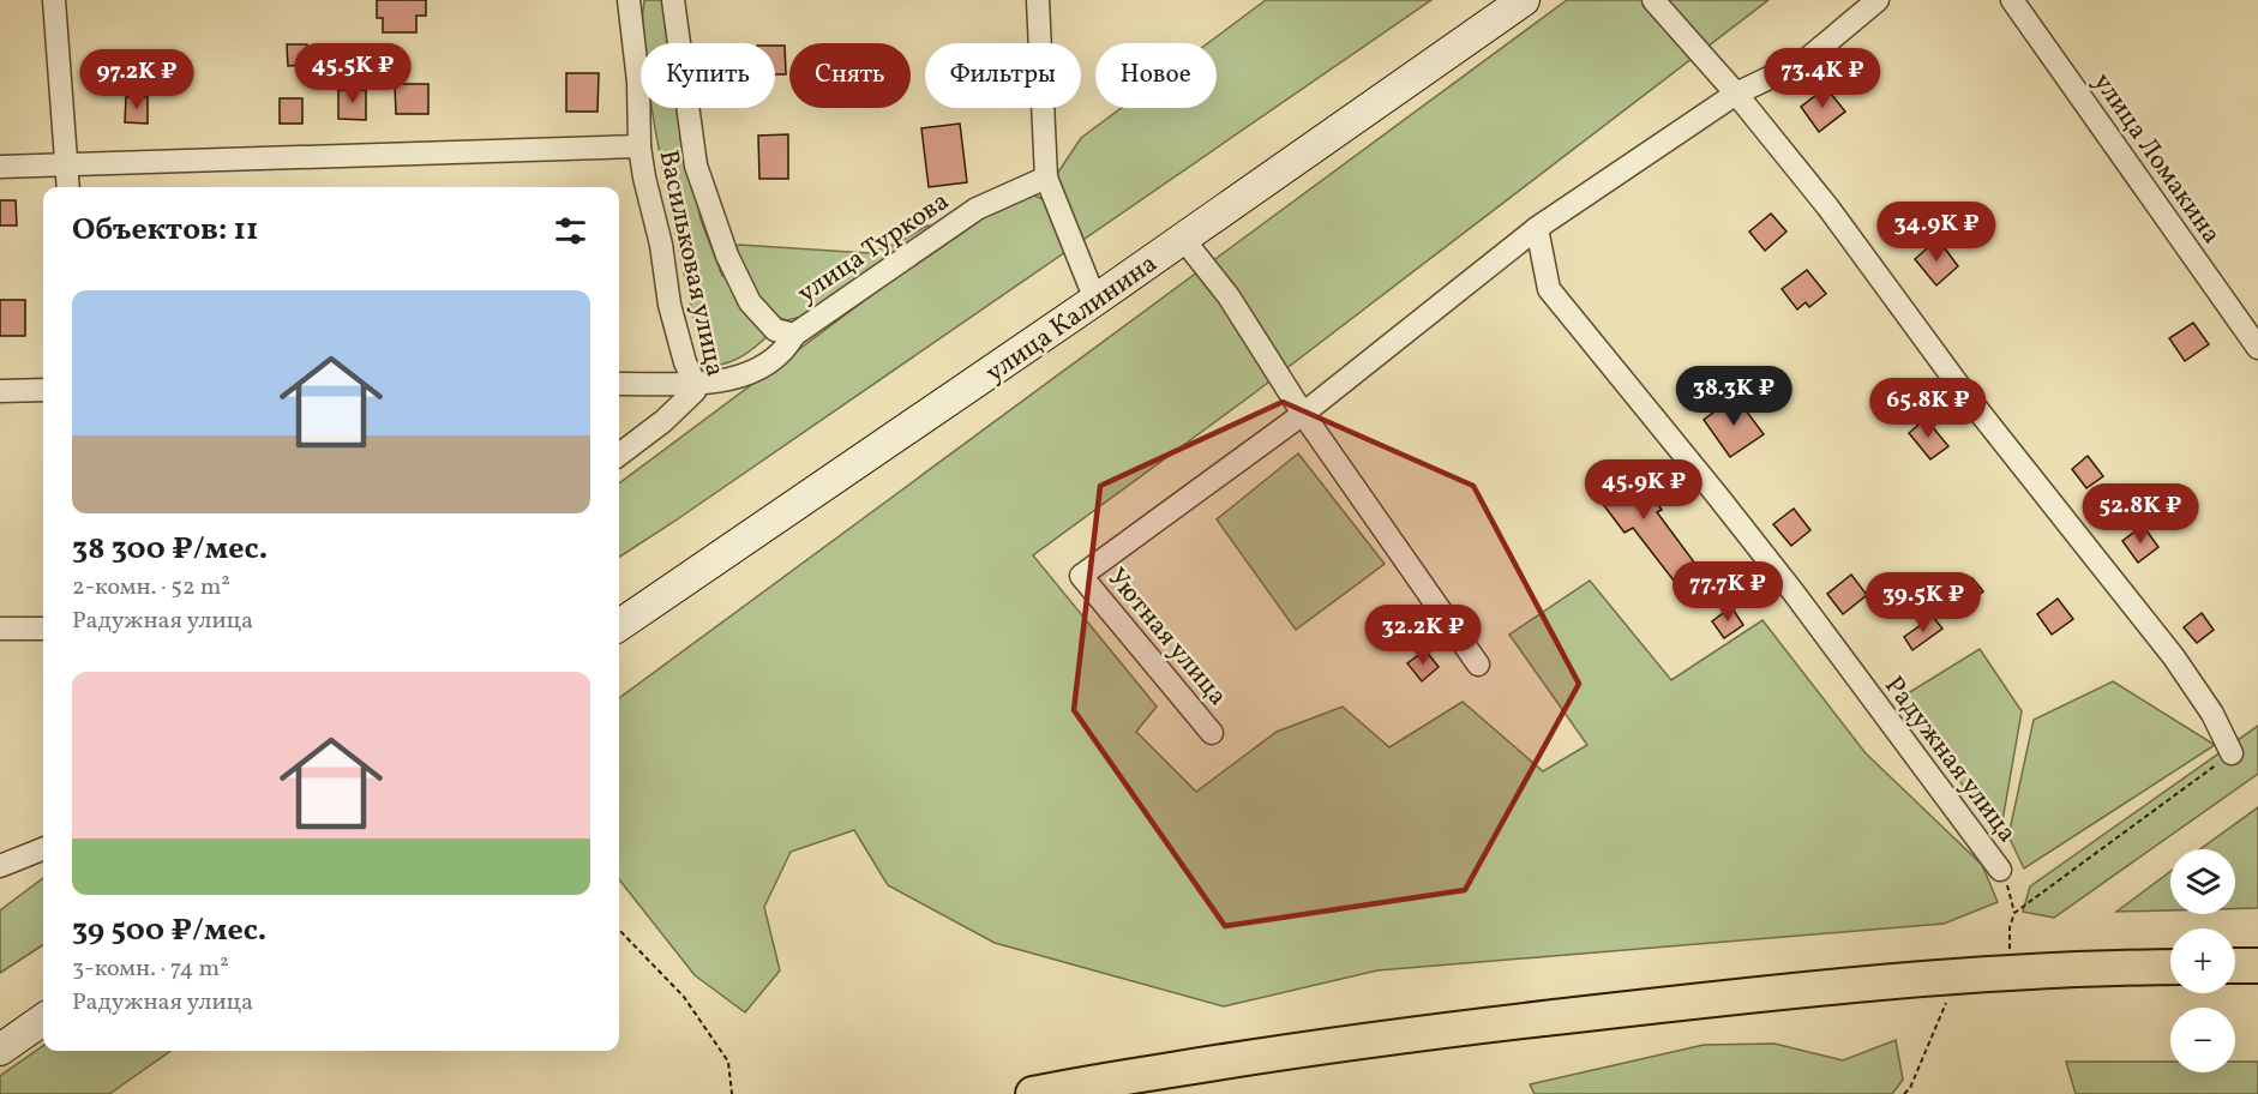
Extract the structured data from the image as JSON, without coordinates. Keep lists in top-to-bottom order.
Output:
{
  "streets": {
    "main road": ["улица Калинина"],
    "street": [
      "улица Ломакина",
      "улица Туркова",
      "Васильковая улица",
      "Уютная улица",
      "Радужная улица"
    ]
  },
  "page": {
    "price": [
      "45.5K ₽",
      "73.4K ₽",
      "97.2K ₽",
      "34.9K ₽",
      "38.3K ₽",
      "65.8K ₽",
      "45.9K ₽",
      "52.8K ₽",
      "77.7K ₽",
      "39.5K ₽",
      "32.2K ₽"
    ],
    "chip": [
      "Купить",
      "Снять",
      "Фильтры",
      "Новое"
    ],
    "heading": "Объектов: 11",
    "list": [
      {
        "name": "38 300 ₽/мес.",
        "note": "2-комн. · 52 m² · Радужная улица"
      },
      {
        "name": "39 500 ₽/мес.",
        "note": "3-комн. · 74 m² · Радужная улица"
      }
    ],
    "map_buttons": ["+", "−"]
  }
}
